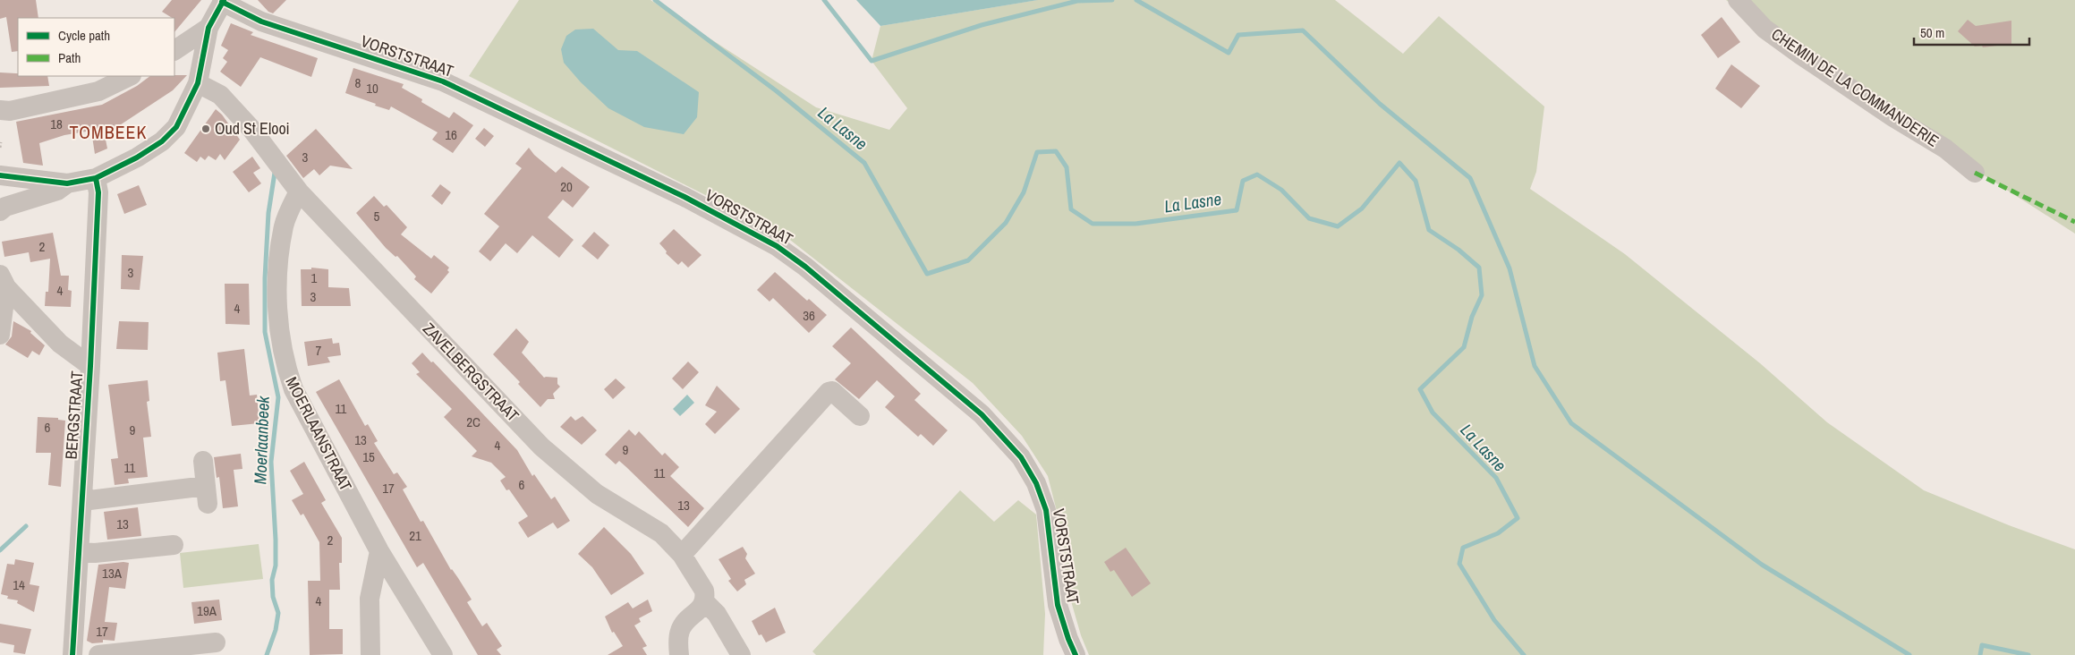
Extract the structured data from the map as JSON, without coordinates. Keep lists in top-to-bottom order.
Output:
{
  "streets": {
    "street": [
      "VORSTSTRAAT",
      "CHEMIN DE LA COMMANDERIE",
      "ZAVELBERGSTRAAT",
      "BERGSTRAAT",
      "MOERLAANSTRAAT"
    ]
  },
  "crossings": [
    ["ZAVELBERGSTRAAT", "MOERLAANSTRAAT"]
  ],
  "districts": ["TOMBEEK"],
  "water": ["La Lasne", "Moerlaanbeek"],
  "places": ["Oud St Elooi"],
  "house_numbers": [
    "8",
    "10",
    "18",
    "16",
    "3",
    "20",
    "5",
    "2",
    "3",
    "1",
    "4",
    "3",
    "4",
    "36",
    "7",
    "11",
    "2C",
    "6",
    "9",
    "13",
    "4",
    "9",
    "15",
    "11",
    "11",
    "6",
    "17",
    "13",
    "13",
    "21",
    "2",
    "13A",
    "14",
    "4",
    "19A",
    "17"
  ],
  "legend": ["Cycle path", "Path"],
  "scale_bar": "50 m"
}
